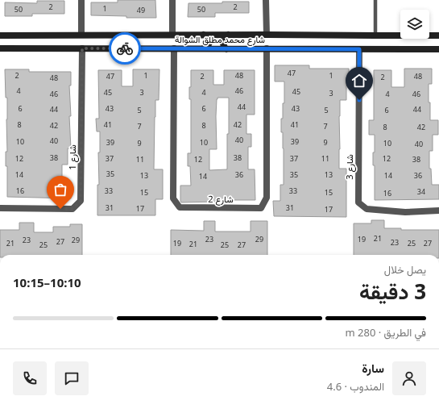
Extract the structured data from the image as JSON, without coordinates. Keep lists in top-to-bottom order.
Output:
{
  "streets": {
    "street": [
      "شارع محمد مطلق الشوالة",
      "شارع 1",
      "شارع 3",
      "شارع 2"
    ]
  },
  "crossings": [
    ["شارع محمد مطلق الشوالة", "شارع 1"],
    ["شارع محمد مطلق الشوالة", "شارع 3"],
    ["شارع محمد مطلق الشوالة", "شارع 2"]
  ],
  "house_numbers": [
    "2",
    "2",
    "1",
    "50",
    "50",
    "49",
    "47",
    "2",
    "1",
    "48",
    "1",
    "47",
    "2",
    "48",
    "2",
    "48",
    "4",
    "46",
    "45",
    "45",
    "3",
    "4",
    "3",
    "46",
    "4",
    "46",
    "44",
    "6",
    "43",
    "6",
    "43",
    "44",
    "44",
    "5",
    "5",
    "6",
    "8",
    "41",
    "42",
    "41",
    "42",
    "8",
    "7",
    "7",
    "8",
    "42",
    "40",
    "40",
    "10",
    "39",
    "39",
    "10",
    "9",
    "9",
    "10",
    "40",
    "38",
    "38",
    "12",
    "37",
    "37",
    "11",
    "12",
    "11",
    "12",
    "38",
    "35",
    "14",
    "36",
    "35",
    "13",
    "13",
    "14",
    "36",
    "14",
    "16",
    "33",
    "33",
    "34",
    "15",
    "15",
    "16",
    "31",
    "31",
    "17",
    "17",
    "21",
    "23",
    "29",
    "19",
    "23",
    "29",
    "27",
    "23",
    "21",
    "19",
    "25",
    "27",
    "21",
    "25",
    "25",
    "27"
  ],
  "page": {
    "heading": ["3 دقيقة", "يصل خلال", "10:10–10:15"],
    "panel": ["سارة", "المندوب · 4.6"],
    "bar": "في الطريق · 280 m"
  }
}
